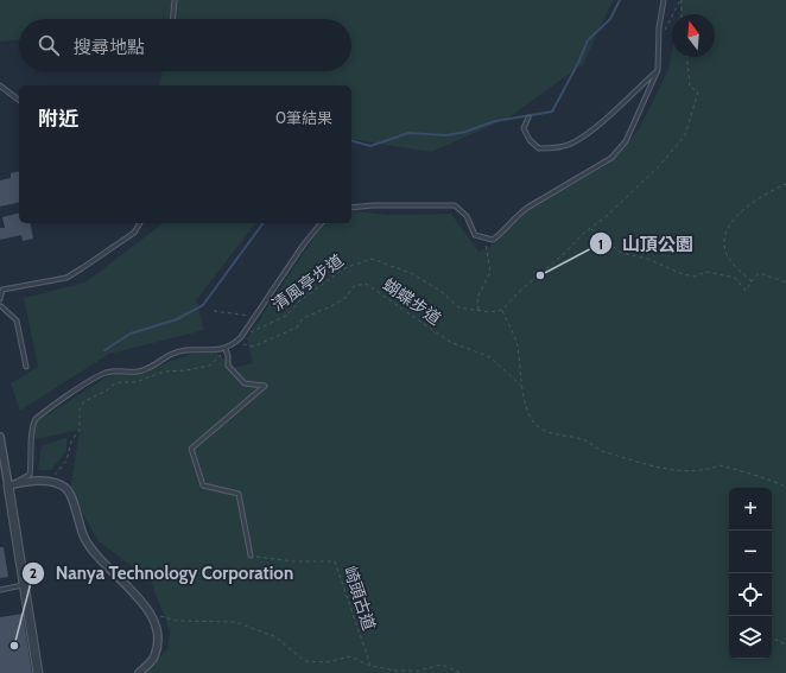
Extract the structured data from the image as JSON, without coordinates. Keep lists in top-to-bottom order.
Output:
{
  "streets": {
    "path": ["清風亭步道", "蝴蝶步道", "崎頭古道"]
  },
  "places": ["山頂公園", "Nanya Technology Corporation"],
  "north": "top",
  "page": {
    "search": "搜尋地點",
    "heading": ["附近", "0筆結果"],
    "map_buttons": ["+", "−"]
  }
}
